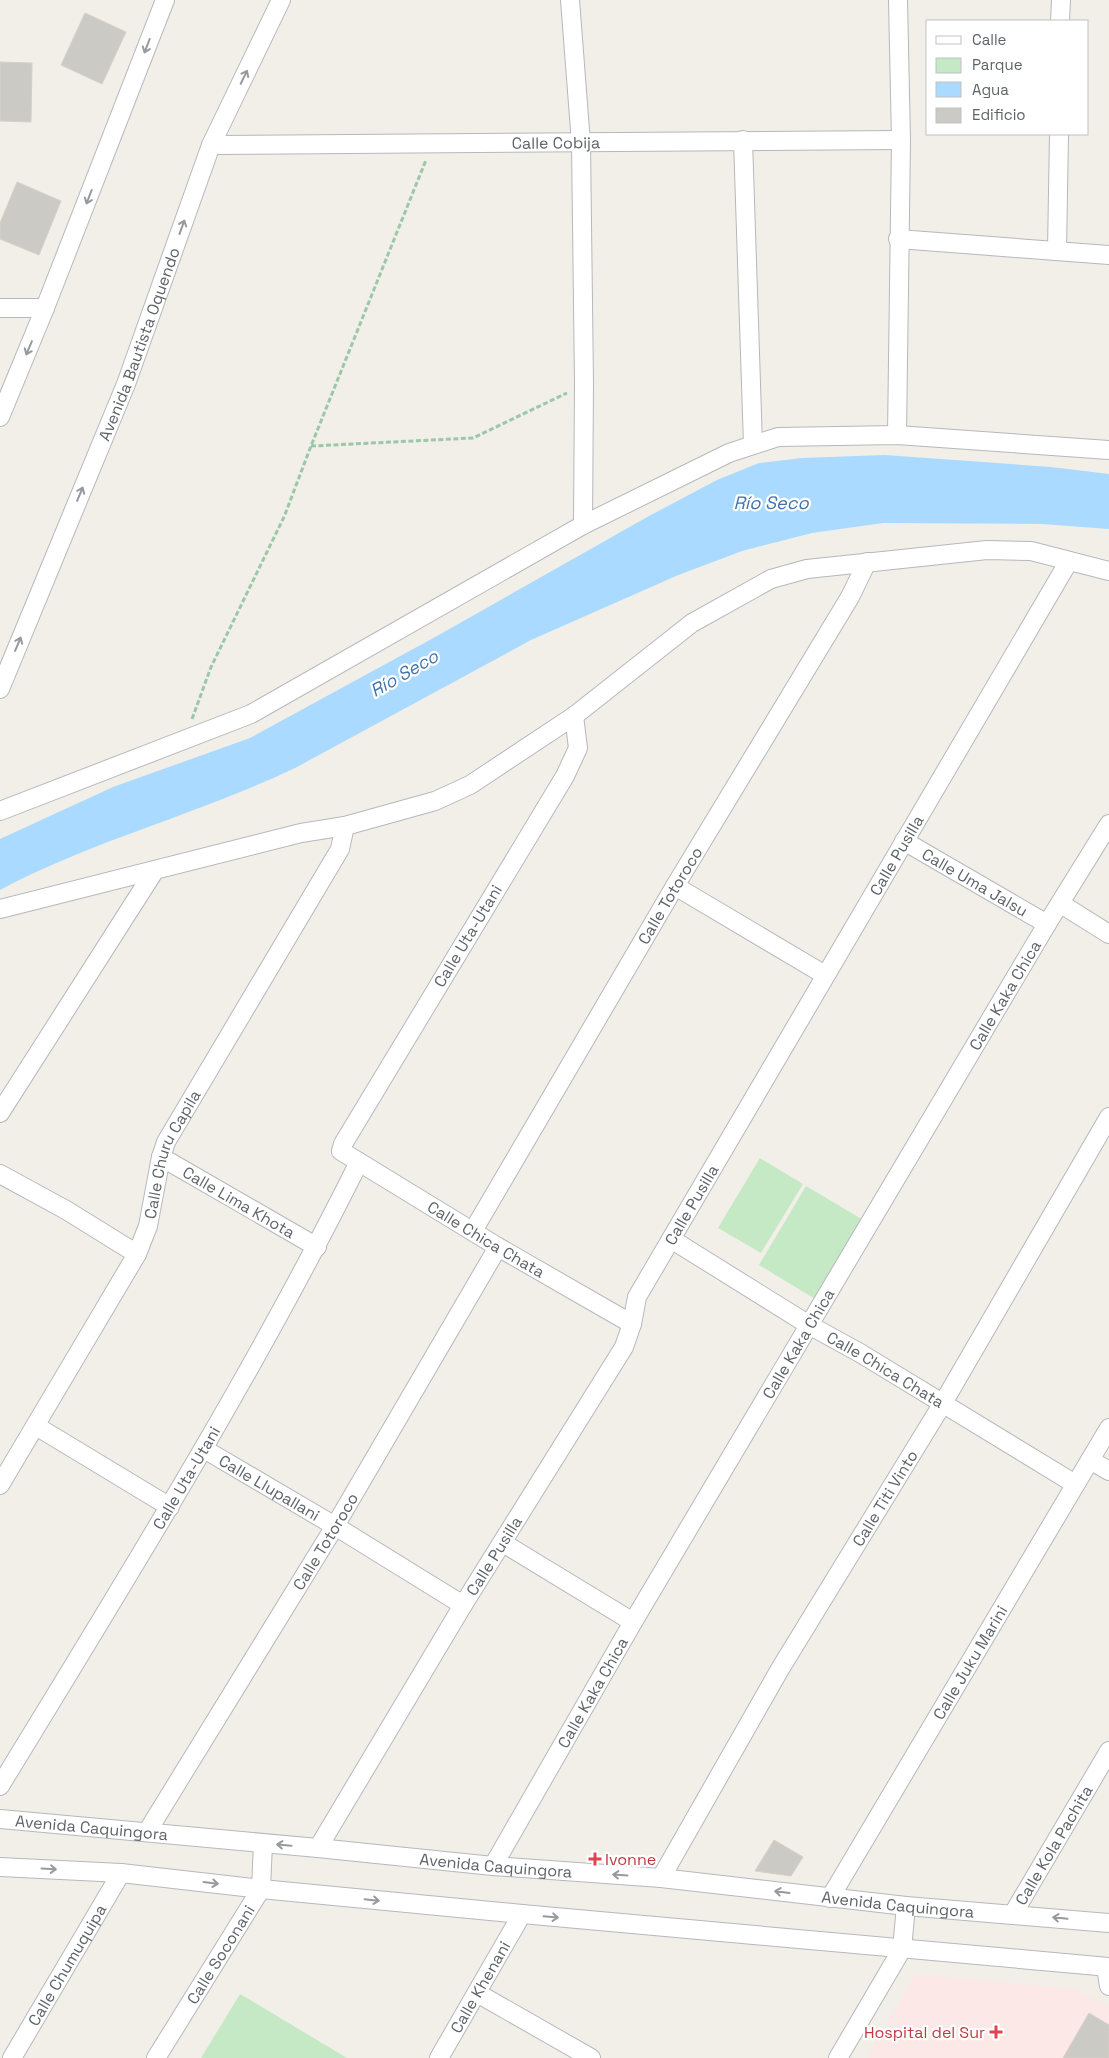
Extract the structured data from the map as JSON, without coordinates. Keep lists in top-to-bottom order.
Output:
{
  "streets": {
    "street": [
      "Calle Cobija",
      "Avenida Bautista Oquendo",
      "Calle Pusilla",
      "Calle Uma Jalsu",
      "Calle Totoroco",
      "Calle Uta-Utani",
      "Calle Kaka Chica",
      "Calle Churu Capila",
      "Calle Lima Khota",
      "Calle Chica Chata",
      "Calle Llupallani",
      "Calle Titi Vinto",
      "Calle Juku Marini",
      "Avenida Caquingora",
      "Calle Kola Pachita",
      "Calle Soconani",
      "Calle Chumuquipa",
      "Calle Khenani"
    ]
  },
  "crossings": [
    ["Calle Cobija", "Avenida Bautista Oquendo"],
    ["Calle Pusilla", "Calle Uma Jalsu"],
    ["Calle Pusilla", "Calle Chica Chata"],
    ["Calle Pusilla", "Calle Llupallani"],
    ["Calle Pusilla", "Avenida Caquingora"],
    ["Calle Uma Jalsu", "Calle Kaka Chica"],
    ["Calle Totoroco", "Calle Chica Chata"],
    ["Calle Totoroco", "Calle Llupallani"],
    ["Calle Totoroco", "Avenida Caquingora"],
    ["Calle Uta-Utani", "Calle Lima Khota"],
    ["Calle Uta-Utani", "Calle Chica Chata"],
    ["Calle Uta-Utani", "Calle Llupallani"],
    ["Calle Kaka Chica", "Calle Chica Chata"],
    ["Calle Kaka Chica", "Avenida Caquingora"],
    ["Calle Churu Capila", "Calle Lima Khota"],
    ["Calle Chica Chata", "Calle Titi Vinto"],
    ["Calle Chica Chata", "Calle Juku Marini"],
    ["Calle Titi Vinto", "Avenida Caquingora"],
    ["Calle Juku Marini", "Avenida Caquingora"],
    ["Avenida Caquingora", "Calle Kola Pachita"],
    ["Avenida Caquingora", "Calle Soconani"]
  ],
  "water": ["Río Seco"],
  "places": {
    "health": ["Ivonne", "Hospital del Sur"]
  },
  "legend": [
    "Calle",
    "Parque",
    "Agua",
    "Edificio"
  ]
}
